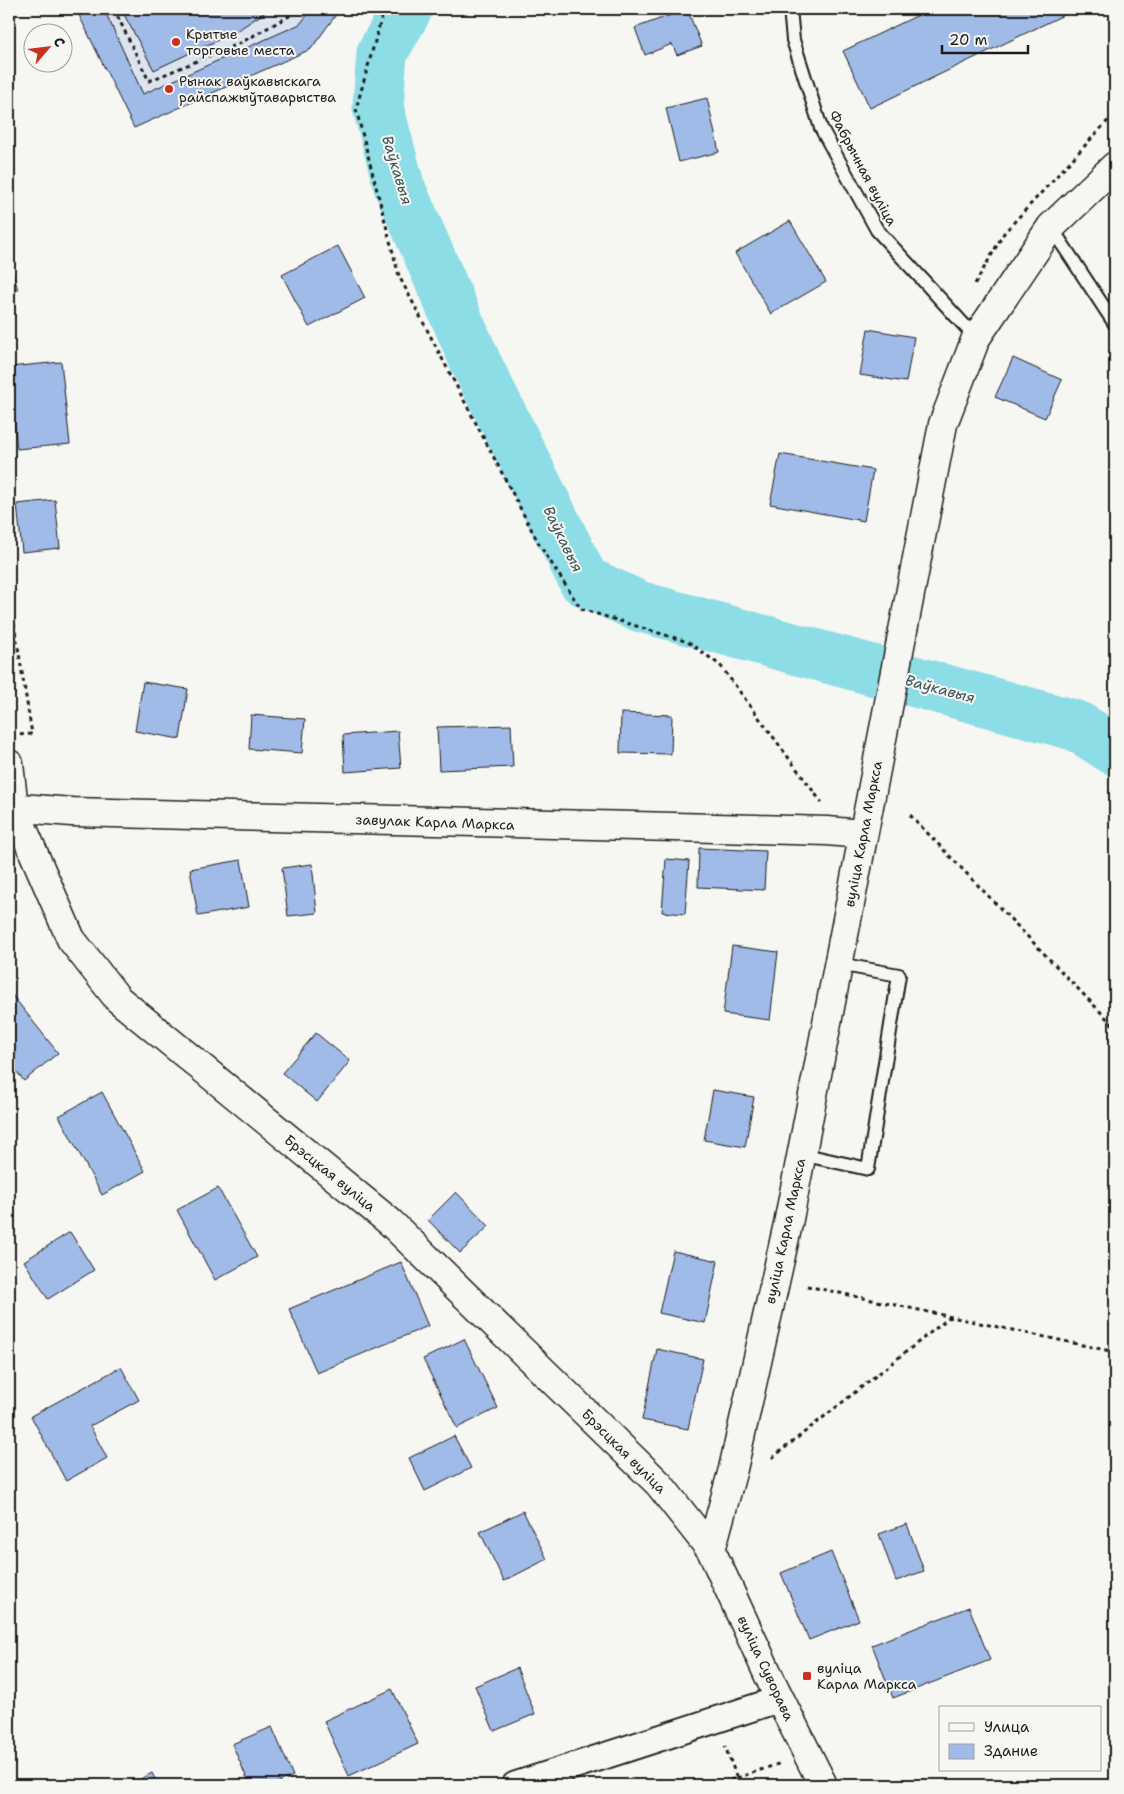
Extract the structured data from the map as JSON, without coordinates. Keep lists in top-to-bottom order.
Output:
{
  "streets": {
    "street": [
      "завулак Карла Маркса",
      "вуліца Карла Маркса",
      "Брэсцкая вуліца",
      "вуліца Суворава"
    ],
    "lane": ["Фабрычная вуліца"]
  },
  "crossings": [
    ["Фабрычная вуліца", "вуліца Карла Маркса"],
    ["завулак Карла Маркса", "вуліца Карла Маркса"],
    ["завулак Карла Маркса", "Брэсцкая вуліца"],
    ["вуліца Карла Маркса", "Брэсцкая вуліца"],
    ["вуліца Карла Маркса", "вуліца Суворава"],
    ["Брэсцкая вуліца", "вуліца Суворава"]
  ],
  "water": ["Ваўкавыя"],
  "places": {
    "other": ["Крытые торговые места", "Рынак ваўкавыскага райспажыўтаварыства"],
    "transit": ["вуліца Карла Маркса"]
  },
  "legend": ["Улица", "Здание"],
  "scale_bar": "20 m",
  "north": "top right"
}
